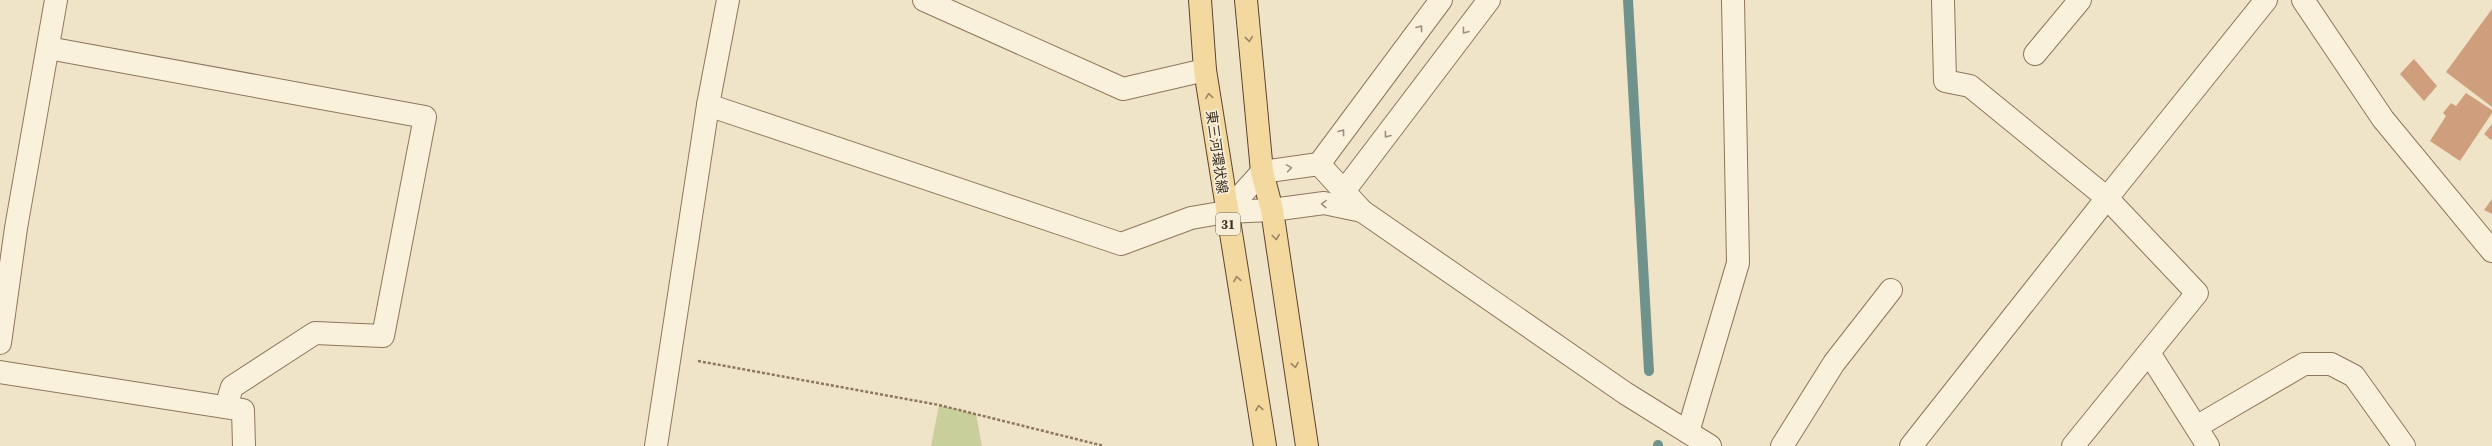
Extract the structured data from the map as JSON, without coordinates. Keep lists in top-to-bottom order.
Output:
{
  "streets": {
    "main road": ["東三河環状線", "31"]
  }
}
